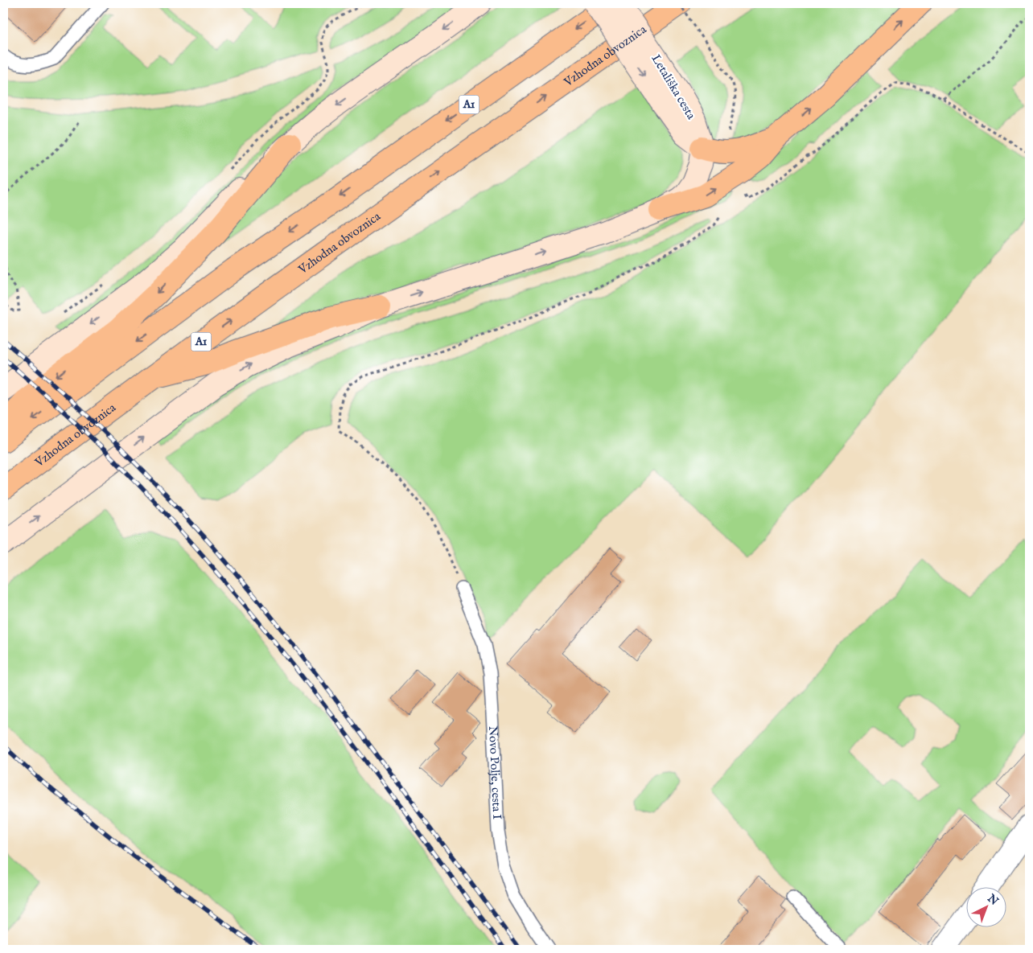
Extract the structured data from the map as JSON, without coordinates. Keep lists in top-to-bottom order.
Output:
{
  "streets": {
    "highway": ["Vzhodna obvoznica", "A1"],
    "main road": ["Letališka cesta"],
    "lane": ["Novo Polje, cesta I"]
  },
  "north": "top right"
}
